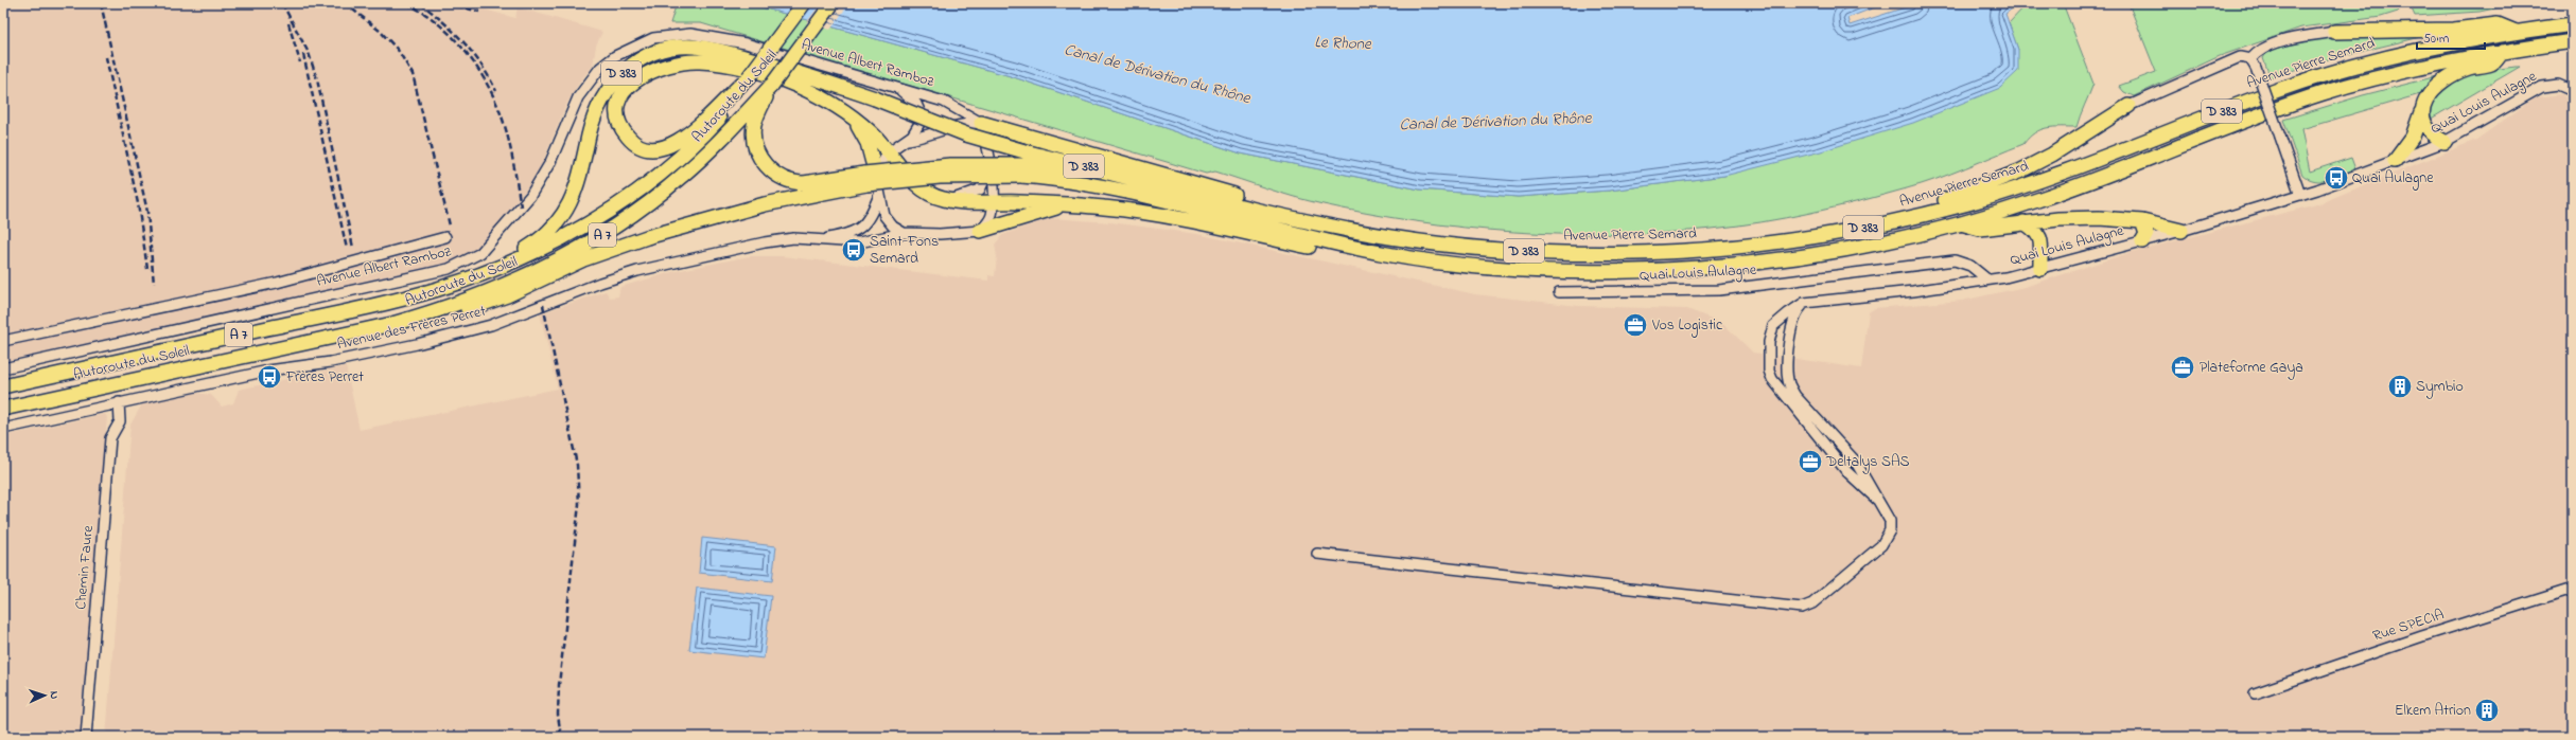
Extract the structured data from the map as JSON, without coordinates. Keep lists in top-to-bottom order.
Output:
{
  "streets": {
    "highway": [
      "Avenue Pierre Semard",
      "D 383",
      "Autoroute du Soleil",
      "A 7"
    ],
    "street": [
      "Avenue Albert Ramboz",
      "Quai Louis Aulagne",
      "Avenue des Frères Perret",
      "Chemin Faure",
      "Rue SPECIA"
    ]
  },
  "crossings": [
    ["Avenue Pierre Semard", "D 383"],
    ["D 383", "Autoroute du Soleil"],
    ["Avenue des Frères Perret", "Chemin Faure"]
  ],
  "water": ["Le Rhone", "Canal de Dérivation du Rhône"],
  "places": {
    "bus stop": ["Quai Aulagne", "Saint-Fons Semard", "Frères Perret"],
    "office": ["Vos Logistic", "Plateforme Gaya", "Deltalys SAS"],
    "building": ["Symbio", "Elkem Atrion"]
  },
  "scale_bar": "50 m",
  "north": "right"
}
